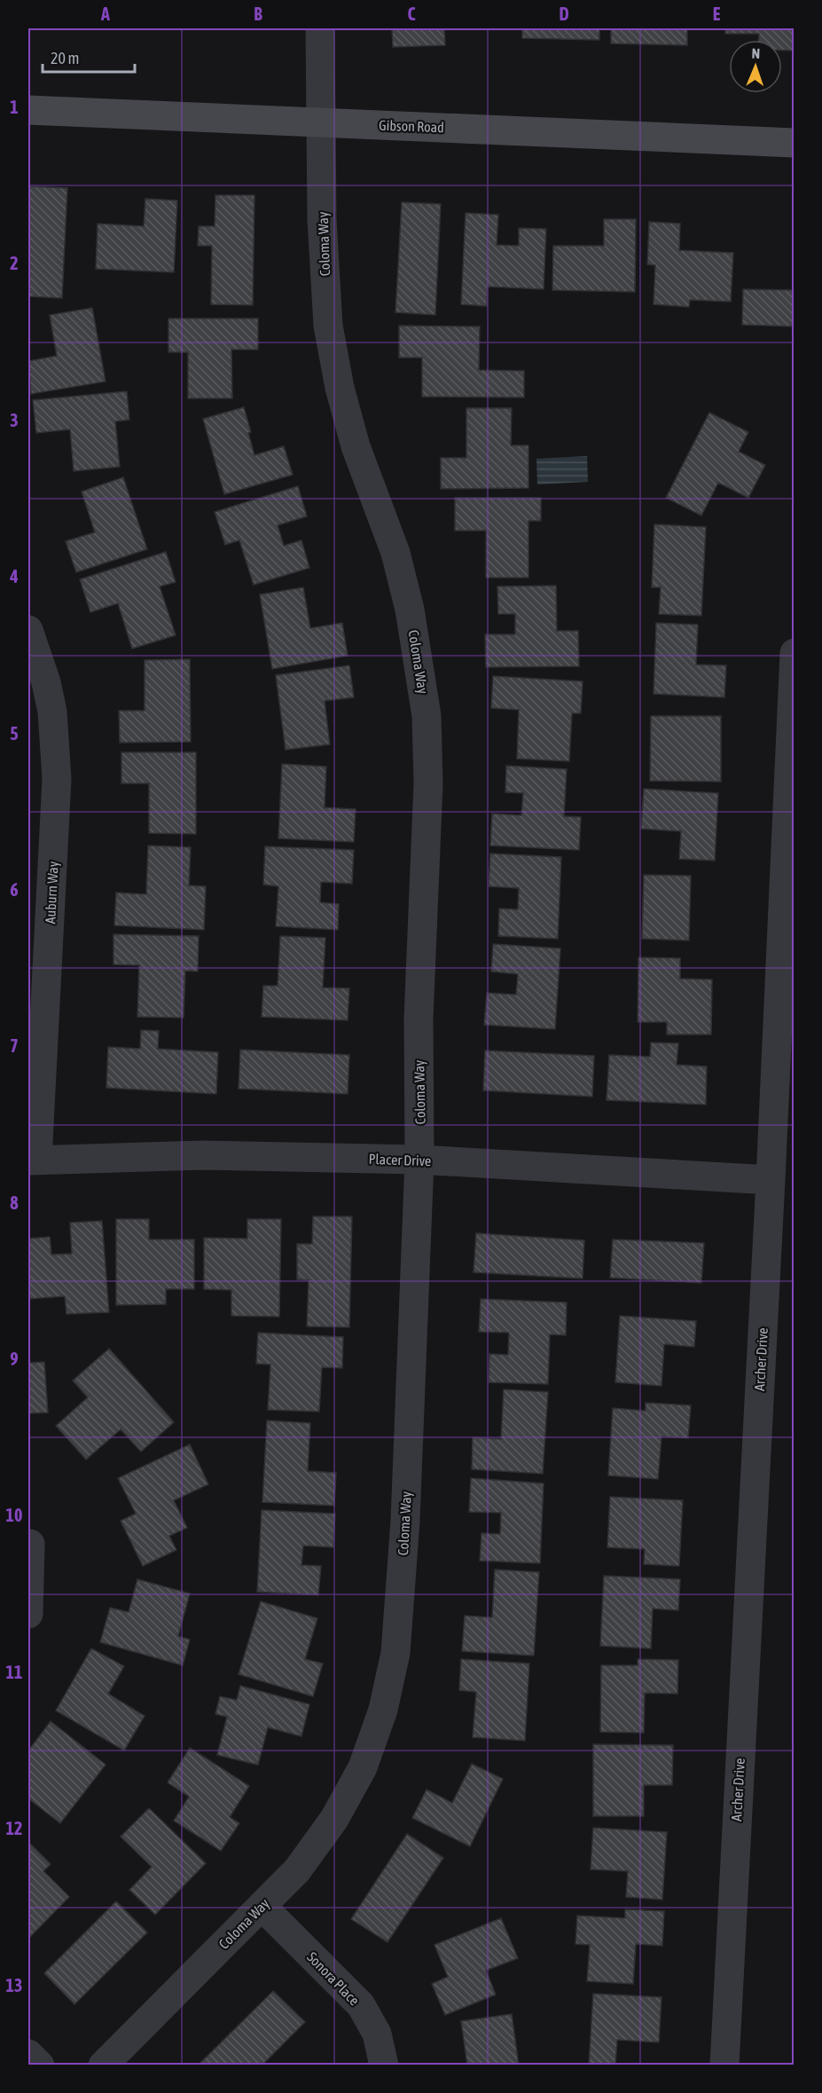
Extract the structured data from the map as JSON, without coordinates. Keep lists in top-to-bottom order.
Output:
{
  "streets": {
    "main road": ["Gibson Road"],
    "street": [
      "Coloma Way",
      "Auburn Way",
      "Placer Drive",
      "Archer Drive",
      "Sonora Place"
    ]
  },
  "crossings": [
    ["Gibson Road", "Coloma Way"],
    ["Coloma Way", "Placer Drive"],
    ["Coloma Way", "Sonora Place"],
    ["Auburn Way", "Placer Drive"],
    ["Placer Drive", "Archer Drive"]
  ],
  "scale_bar": "20 m",
  "north": "top",
  "grid": {
    "columns": [
      "A",
      "B",
      "C",
      "D",
      "E"
    ],
    "rows": [
      "1",
      "2",
      "3",
      "4",
      "5",
      "6",
      "7",
      "8",
      "9",
      "10",
      "11",
      "12",
      "13"
    ]
  }
}
